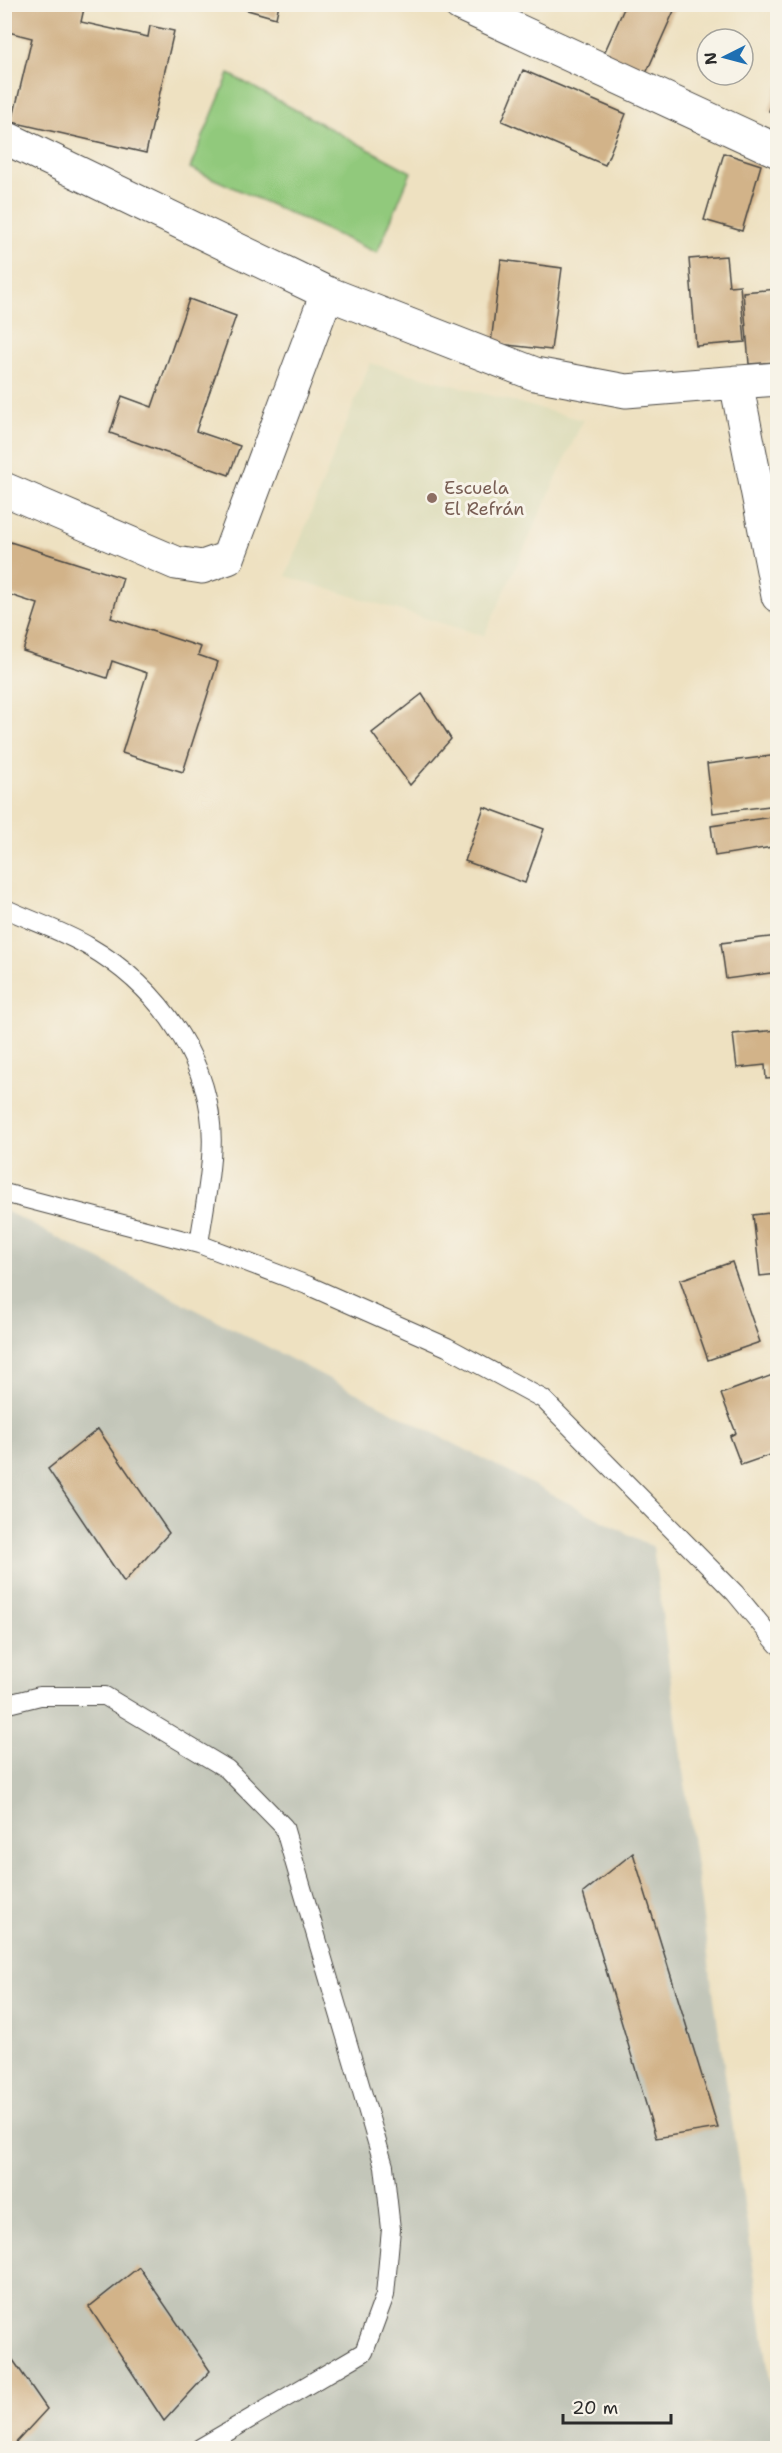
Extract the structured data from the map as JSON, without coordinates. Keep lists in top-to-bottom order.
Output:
{
  "places": ["Escuela El Refrán"],
  "scale_bar": "20 m",
  "north": "left"
}
